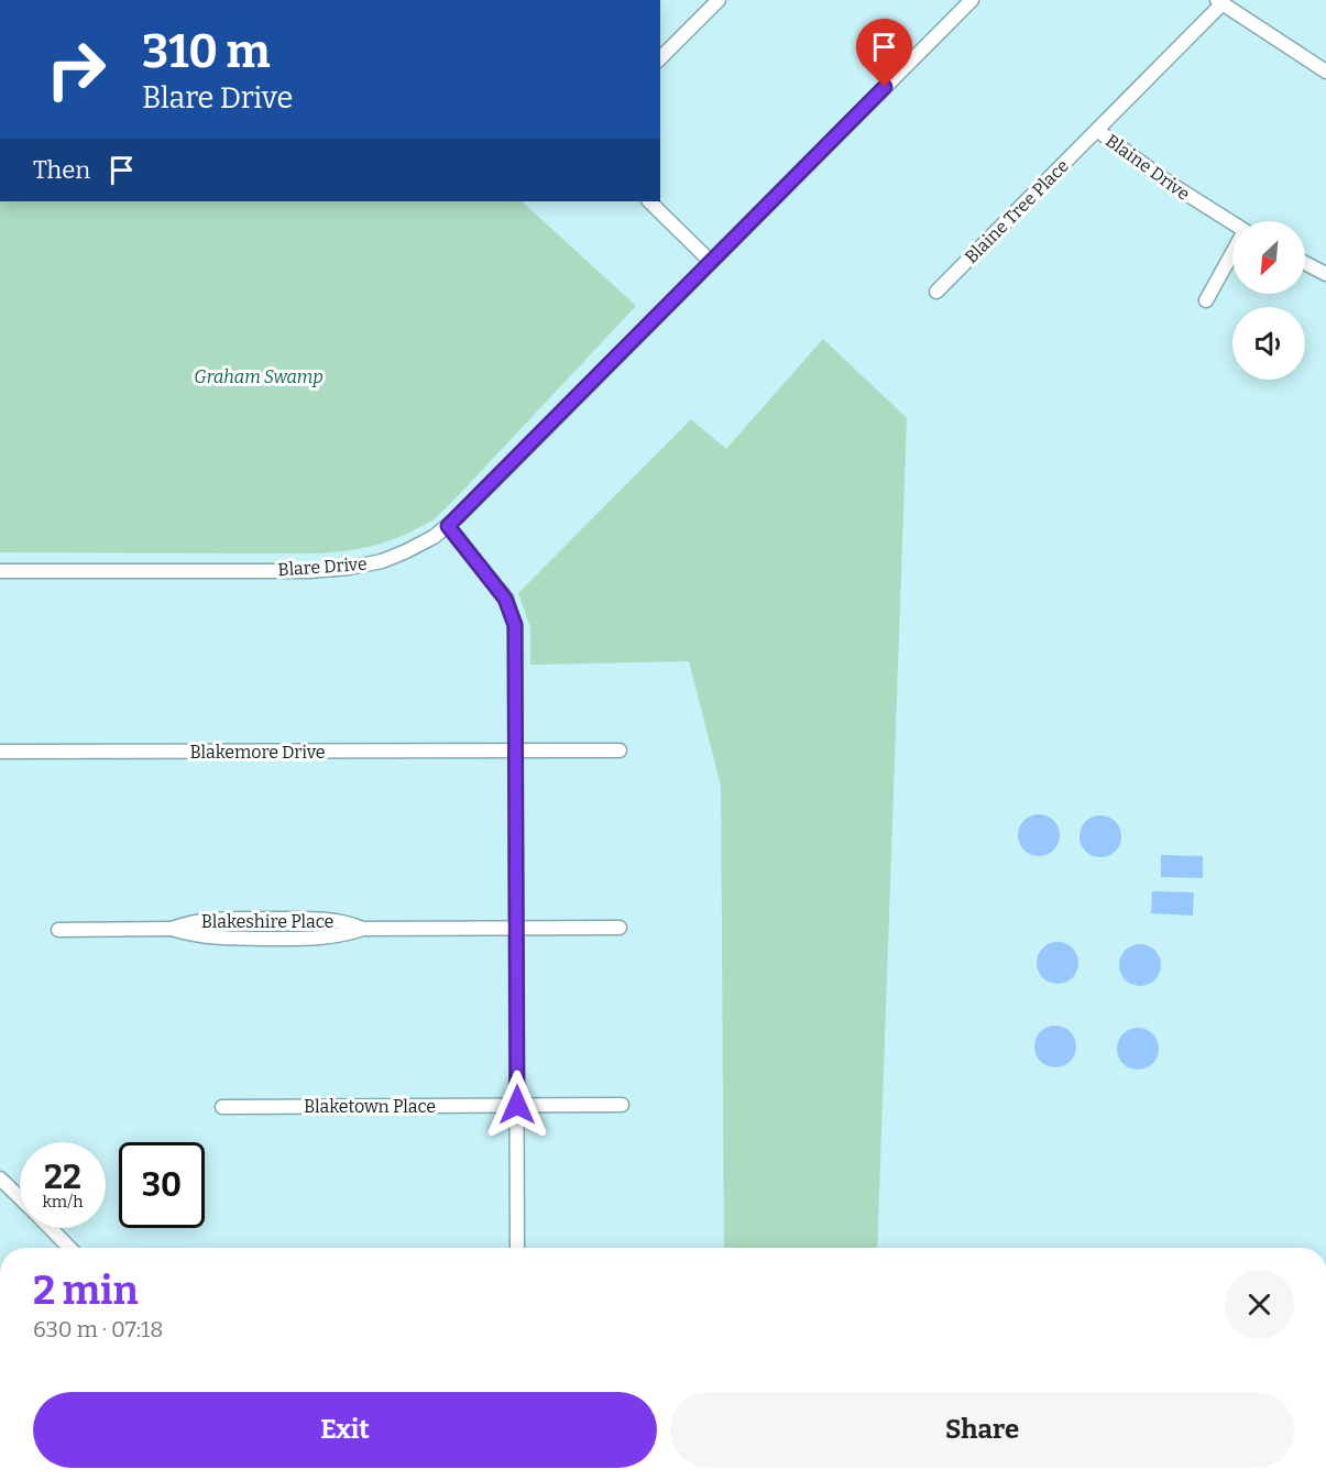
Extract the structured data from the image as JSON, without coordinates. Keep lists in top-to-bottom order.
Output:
{
  "streets": {
    "street": [
      "Blaine Drive",
      "Blaine Tree Place",
      "Blare Drive",
      "Blakemore Drive",
      "Blakeshire Place",
      "Blaketown Place"
    ]
  },
  "crossings": [
    ["Blaine Drive", "Blaine Tree Place"]
  ],
  "parks": ["Graham Swamp"],
  "north": "bottom left",
  "page": {
    "turn": ["310 m", "Blare Drive"],
    "then": "Then",
    "speed": "22 km/h",
    "limit": "30",
    "heading": ["2 min", "630 m · 07:18"],
    "buttons": ["Exit", "Share"]
  }
}
